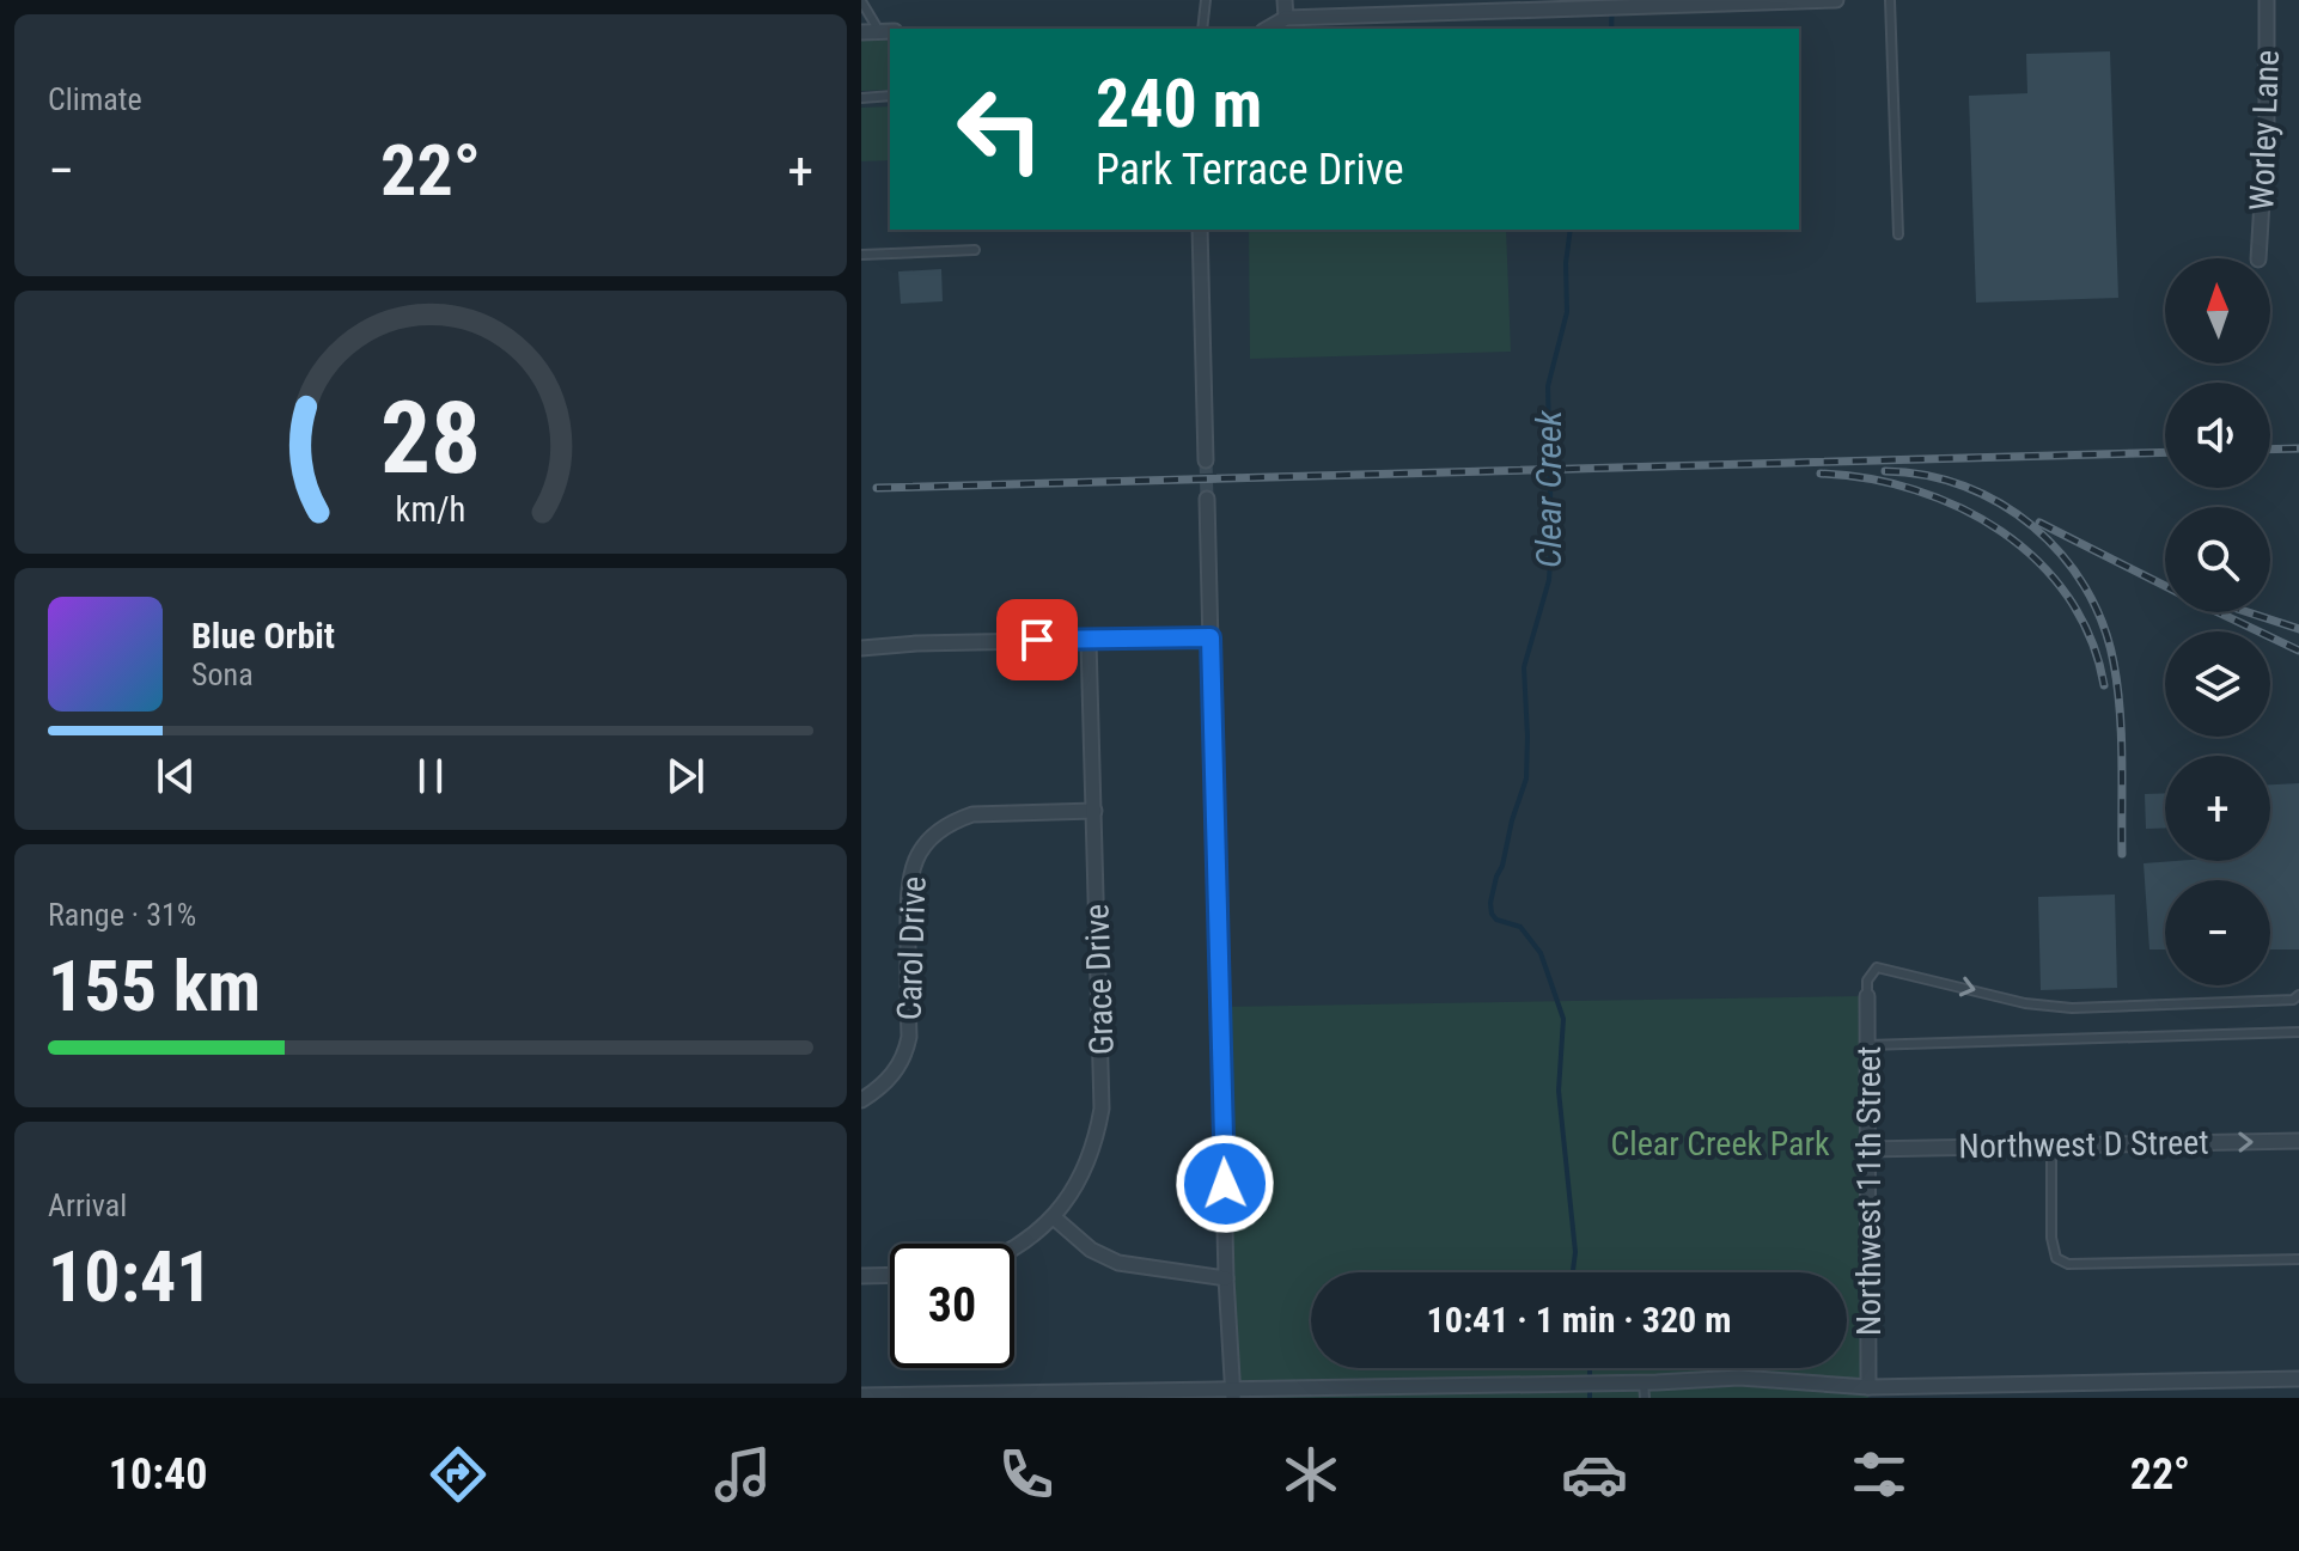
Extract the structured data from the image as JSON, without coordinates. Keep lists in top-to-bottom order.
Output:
{
  "streets": {
    "street": [
      "Worley Lane",
      "Carol Drive",
      "Grace Drive",
      "Northwest D Street",
      "Northwest 11th Street"
    ]
  },
  "crossings": [
    ["Carol Drive", "Grace Drive"],
    ["Northwest D Street", "Northwest 11th Street"]
  ],
  "one_way": ["Northwest D Street"],
  "water": ["Clear Creek"],
  "parks": ["Clear Creek Park"],
  "north": "top",
  "page": {
    "tile": [
      "Climate",
      ["Range · 31%", "155 km"],
      ["Arrival", "10:41"]
    ],
    "turn": ["240 m", "Park Terrace Drive"],
    "heat": ["−", "22°", "+"],
    "map_buttons": ["+", "−"],
    "song": ["Blue Orbit", "Sona"],
    "limit": "30",
    "trip": "10:41 · 1 min · 320 m",
    "tabs": ["10:40", "22°"],
    "gauge": ["28", "km/h"]
  }
}
